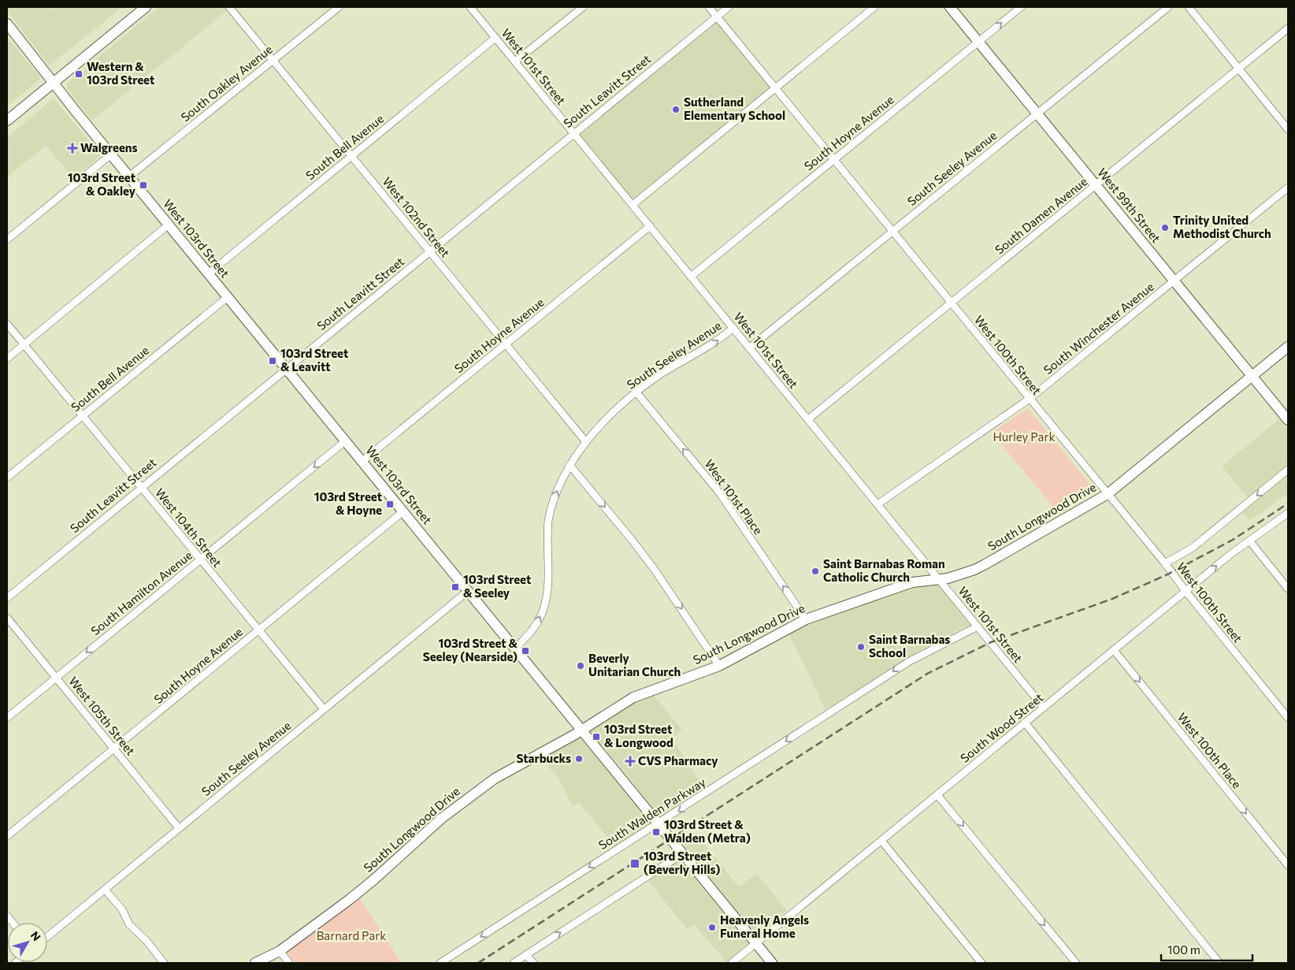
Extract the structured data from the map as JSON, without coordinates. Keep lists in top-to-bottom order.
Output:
{
  "streets": {
    "street": [
      "West 101st Street",
      "South Oakley Avenue",
      "South Leavitt Street",
      "South Hoyne Avenue",
      "South Bell Avenue",
      "South Seeley Avenue",
      "West 99th Street",
      "South Damen Avenue",
      "West 102nd Street",
      "West 103rd Street",
      "South Winchester Avenue",
      "West 100th Street",
      "West 101st Place",
      "South Longwood Drive",
      "West 104th Street",
      "South Hamilton Avenue",
      "West 105th Street",
      "South Wood Street",
      "West 100th Place",
      "South Walden Parkway"
    ]
  },
  "crossings": [
    ["West 101st Street", "South Leavitt Street"],
    ["West 101st Street", "South Hoyne Avenue"],
    ["West 101st Street", "South Bell Avenue"],
    ["West 101st Street", "South Seeley Avenue"],
    ["West 101st Street", "South Damen Avenue"],
    ["West 101st Street", "South Winchester Avenue"],
    ["West 101st Street", "South Longwood Drive"],
    ["West 101st Street", "South Wood Street"],
    ["West 101st Street", "South Walden Parkway"],
    ["South Oakley Avenue", "West 102nd Street"],
    ["South Oakley Avenue", "West 103rd Street"],
    ["South Leavitt Street", "West 102nd Street"],
    ["South Leavitt Street", "West 103rd Street"],
    ["South Leavitt Street", "West 100th Street"],
    ["South Leavitt Street", "West 104th Street"],
    ["South Hoyne Avenue", "West 99th Street"],
    ["South Hoyne Avenue", "West 102nd Street"],
    ["South Hoyne Avenue", "West 103rd Street"],
    ["South Hoyne Avenue", "West 100th Street"],
    ["South Hoyne Avenue", "West 104th Street"],
    ["South Hoyne Avenue", "West 105th Street"],
    ["South Bell Avenue", "West 102nd Street"],
    ["South Bell Avenue", "West 103rd Street"],
    ["South Bell Avenue", "West 104th Street"],
    ["South Seeley Avenue", "West 99th Street"],
    ["South Seeley Avenue", "West 102nd Street"],
    ["South Seeley Avenue", "West 103rd Street"],
    ["South Seeley Avenue", "West 100th Street"],
    ["South Seeley Avenue", "West 101st Place"],
    ["South Seeley Avenue", "West 104th Street"],
    ["South Seeley Avenue", "West 105th Street"],
    ["West 99th Street", "South Damen Avenue"],
    ["West 99th Street", "South Winchester Avenue"],
    ["West 99th Street", "South Longwood Drive"],
    ["South Damen Avenue", "West 100th Street"],
    ["West 103rd Street", "South Longwood Drive"],
    ["West 103rd Street", "South Hamilton Avenue"],
    ["West 103rd Street", "South Wood Street"],
    ["West 103rd Street", "South Walden Parkway"],
    ["South Winchester Avenue", "West 100th Street"],
    ["West 100th Street", "South Longwood Drive"],
    ["West 100th Street", "South Wood Street"],
    ["West 101st Place", "South Longwood Drive"],
    ["West 104th Street", "South Hamilton Avenue"],
    ["South Hamilton Avenue", "West 105th Street"],
    ["South Wood Street", "West 100th Place"]
  ],
  "one_way": ["West 101st Place", "South Hamilton Avenue", "West 100th Place"],
  "parks": ["Hurley Park", "Barnard Park"],
  "places": {
    "transit": [
      "Western & 103rd Street",
      "103rd Street & Oakley",
      "103rd Street & Leavitt",
      "103rd Street & Hoyne",
      "103rd Street & Seeley",
      "103rd Street & Seeley (Nearside)",
      "103rd Street & Longwood",
      "103rd Street & Walden (Metra)",
      "103rd Street (Beverly Hills)"
    ],
    "other": [
      "Sutherland Elementary School",
      "Trinity United Methodist Church",
      "Saint Barnabas Roman Catholic Church",
      "Saint Barnabas School",
      "Beverly Unitarian Church",
      "Starbucks",
      "Heavenly Angels Funeral Home"
    ],
    "health": ["Walgreens", "CVS Pharmacy"]
  },
  "scale_bar": "100 m",
  "north": "top right"
}
